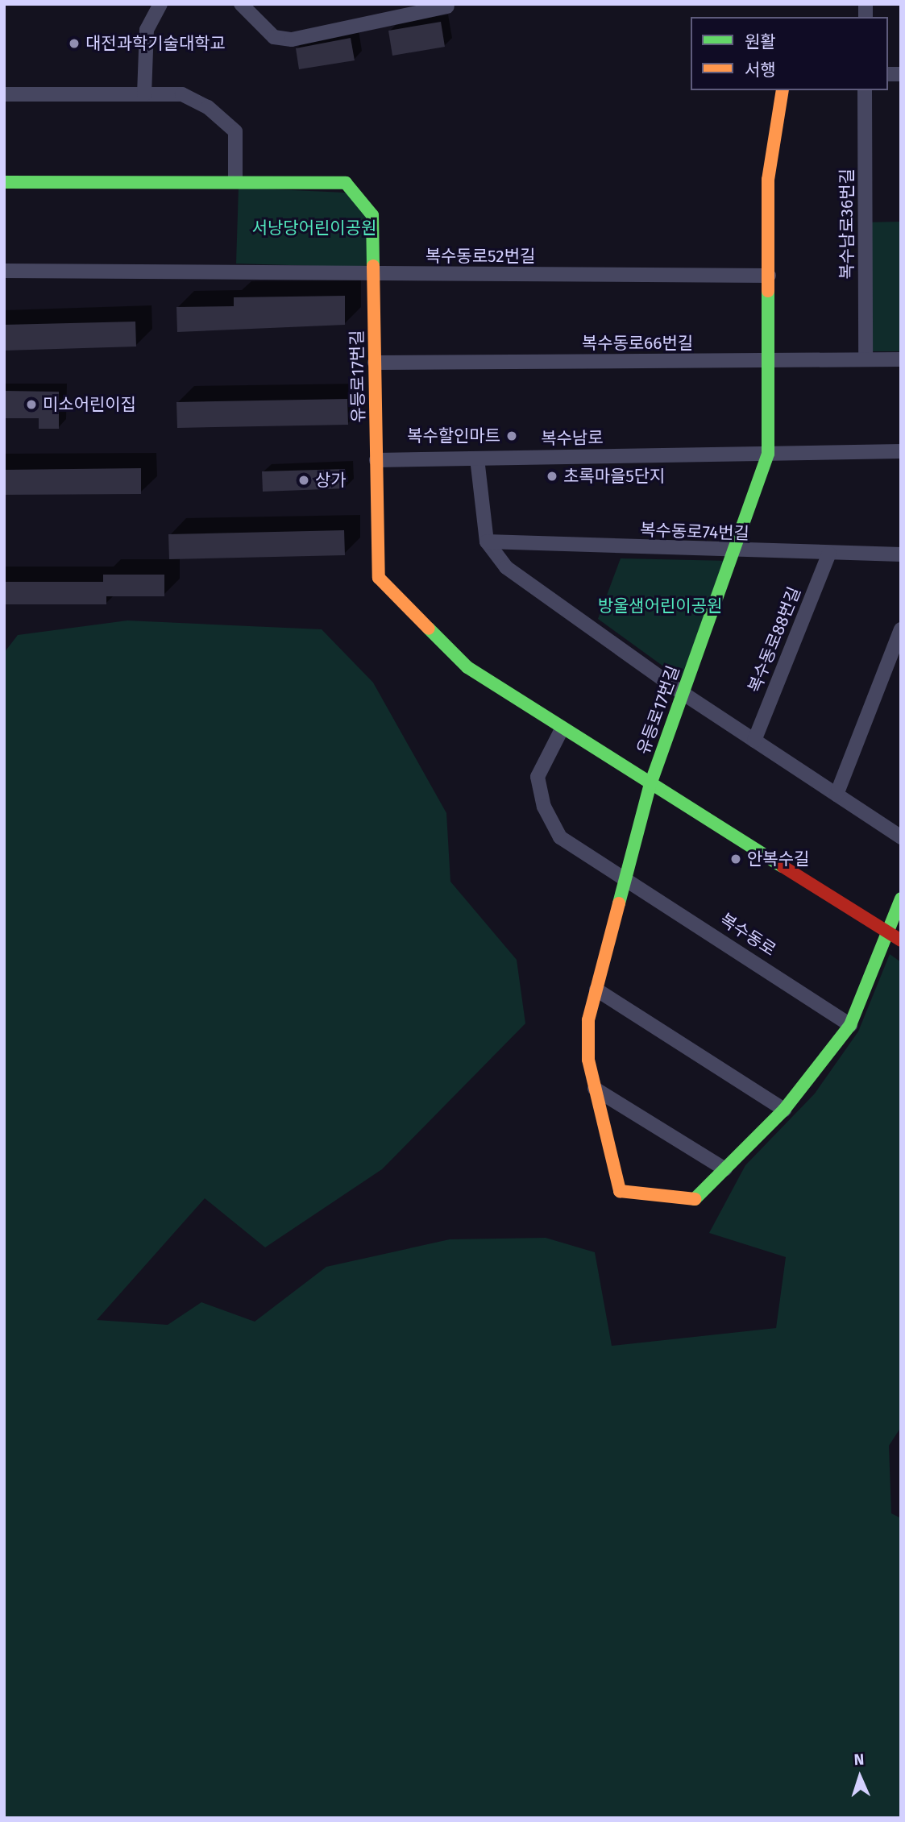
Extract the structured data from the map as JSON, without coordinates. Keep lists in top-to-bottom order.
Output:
{
  "streets": {
    "street": [
      "복수남로36번길",
      "복수동로52번길",
      "복수동로66번길",
      "유등로17번길",
      "복수남로",
      "복수동로74번길",
      "복수동로88번길",
      "복수동로"
    ]
  },
  "crossings": [
    ["복수남로36번길", "복수동로66번길"],
    ["복수동로52번길", "유등로17번길"],
    ["복수동로66번길", "유등로17번길"],
    ["유등로17번길", "복수남로"],
    ["유등로17번길", "복수동로74번길"],
    ["유등로17번길", "복수동로"],
    ["복수동로74번길", "복수동로88번길"]
  ],
  "parks": ["서낭당어린이공원", "방울샘어린이공원"],
  "places": [
    "대전과학기술대학교",
    "미소어린이집",
    "복수할인마트",
    "초록마을5단지",
    "상가",
    "안복수길"
  ],
  "legend": ["원활", "서행"],
  "north": "top"
}
